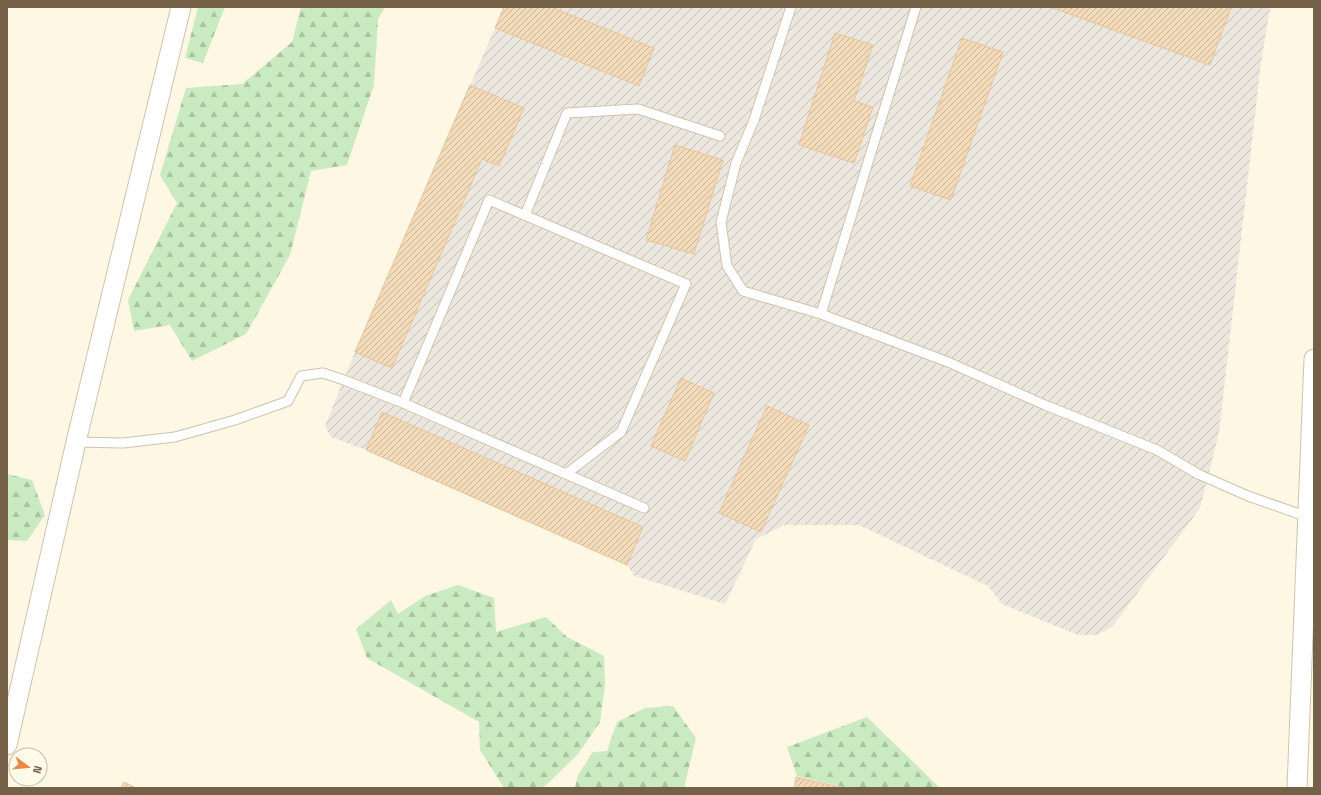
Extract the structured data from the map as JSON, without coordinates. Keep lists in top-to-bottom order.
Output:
{
  "north": "right"
}
